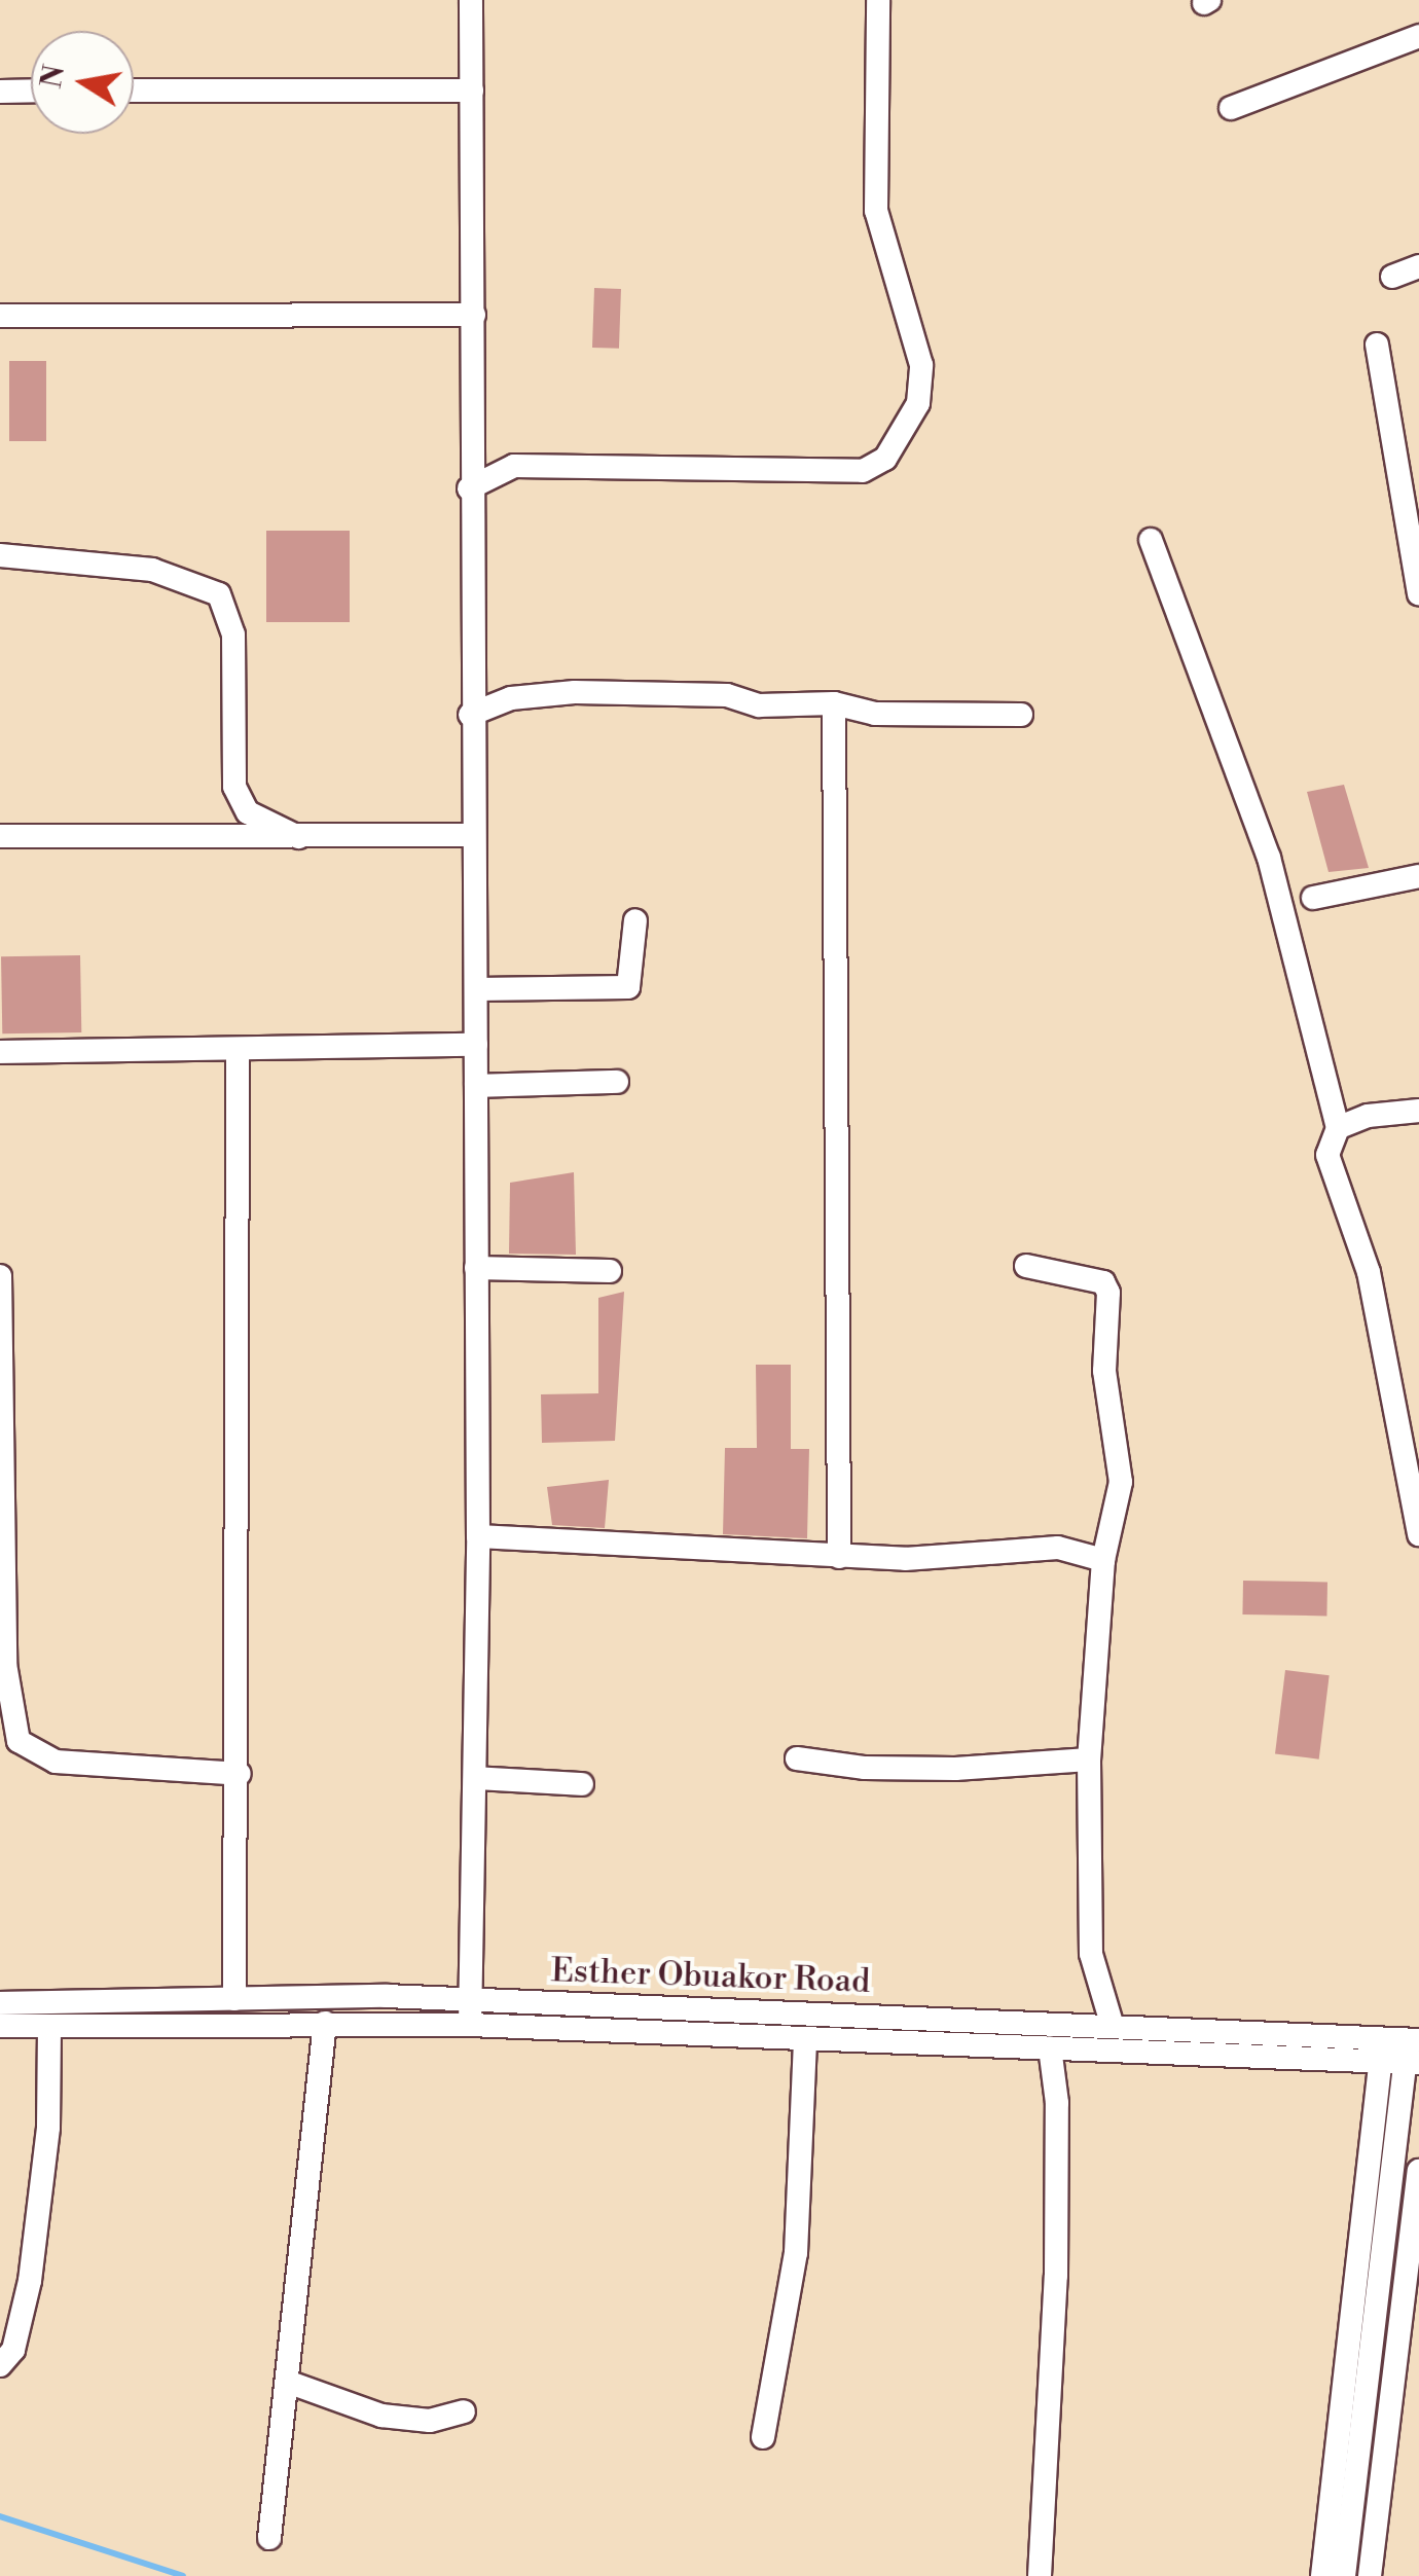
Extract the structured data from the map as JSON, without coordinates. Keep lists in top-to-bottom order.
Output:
{
  "streets": {
    "street": ["Esther Obuakor Road"]
  },
  "north": "left"
}
